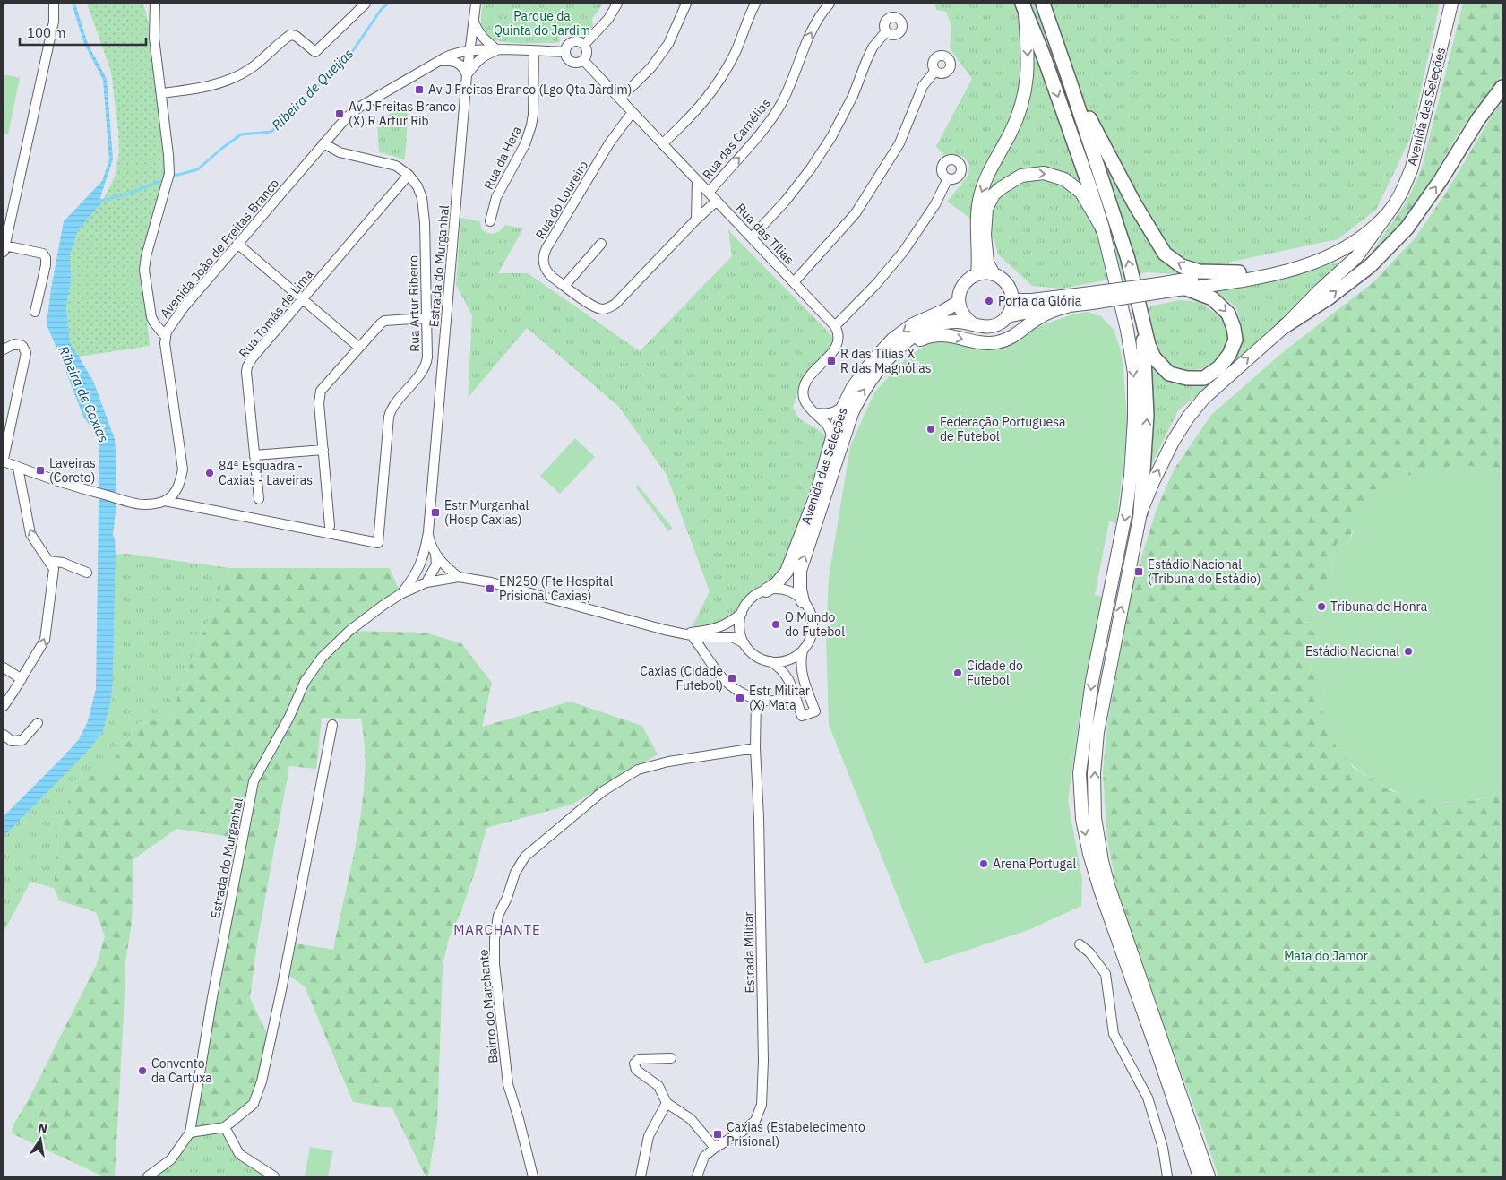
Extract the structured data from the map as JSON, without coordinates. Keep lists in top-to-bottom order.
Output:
{
  "streets": {
    "main road": ["Avenida das Seleções"],
    "street": [
      "Rua das Camélias",
      "Rua da Hera",
      "Rua do Loureiro",
      "Rua das Tílias",
      "Avenida João de Freitas Branco",
      "Estrada do Murganhal",
      "Rua Artur Ribeiro",
      "Rua Tomás de Lima",
      "Estrada Militar",
      "Bairro do Marchante"
    ]
  },
  "crossings": [
    ["Rua das Camélias", "Rua das Tílias"],
    ["Rua do Loureiro", "Rua das Tílias"],
    ["Avenida João de Freitas Branco", "Estrada do Murganhal"],
    ["Avenida João de Freitas Branco", "Rua Artur Ribeiro"],
    ["Rua Artur Ribeiro", "Rua Tomás de Lima"],
    ["Estrada Militar", "Bairro do Marchante"]
  ],
  "districts": ["MARCHANTE"],
  "water": ["Ribeira de Queijas", "Ribeira de Caxias"],
  "parks": ["Parque da Quinta do Jardim", "Mata do Jamor"],
  "places": {
    "transit": [
      "Av J Freitas Branco (Lgo Qta Jardim)",
      "Av J Freitas Branco (X) R Artur Rib",
      "R das Tilias X R das Magnólias",
      "Laveiras (Coreto)",
      "Estr Murganhal (Hosp Caxias)",
      "Estádio Nacional (Tribuna do Estádio)",
      "EN250 (Fte Hospital Prisional Caxias)",
      "Caxias (Cidade Futebol)",
      "Estr Militar (X) Mata",
      "Caxias (Estabelecimento Prisional)"
    ],
    "other": [
      "Porta da Glória",
      "Federação Portuguesa de Futebol",
      "84ª Esquadra - Caxias - Laveiras",
      "Tribuna de Honra",
      "O Mundo do Futebol",
      "Estádio Nacional",
      "Cidade do Futebol",
      "Arena Portugal",
      "Convento da Cartuxa"
    ]
  },
  "scale_bar": "100 m",
  "north": "top"
}
